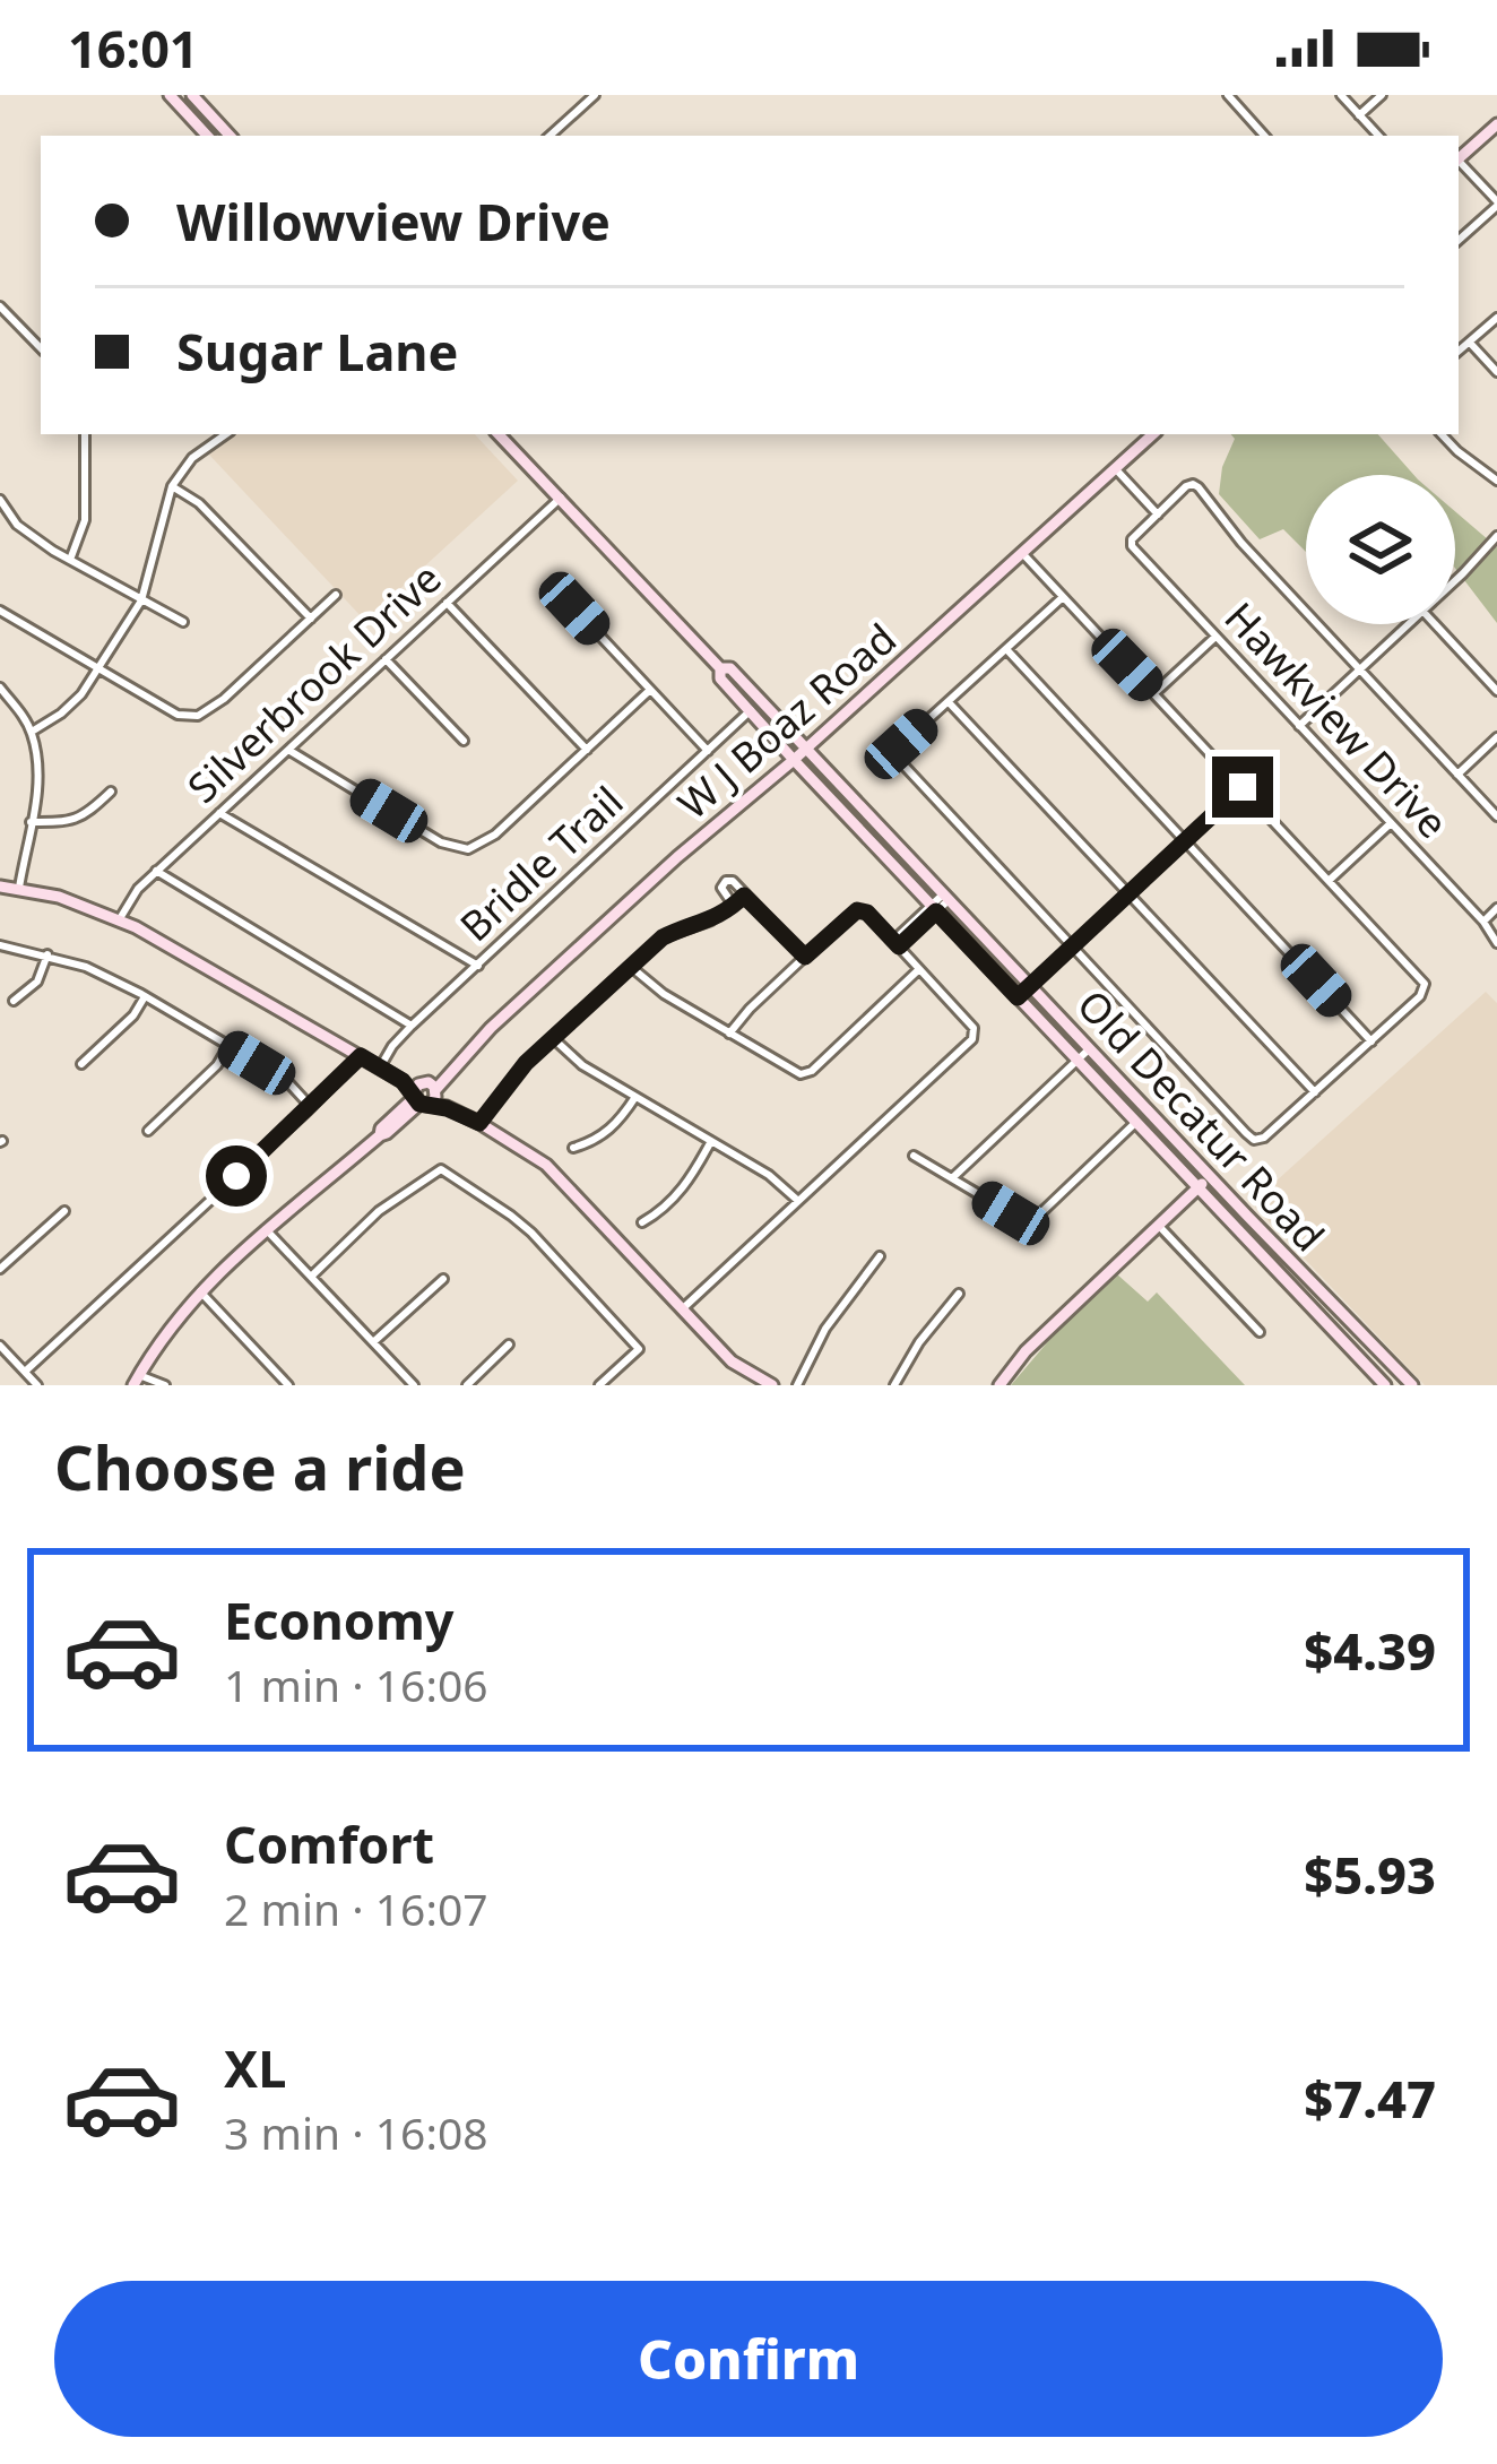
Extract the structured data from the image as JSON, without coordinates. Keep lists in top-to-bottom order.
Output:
{
  "streets": {
    "main road": ["W J Boaz Road", "Old Decatur Road"],
    "street": ["Silverbrook Drive", "Hawkview Drive", "Bridle Trail"]
  },
  "crossings": [
    ["Silverbrook Drive", "Old Decatur Road"],
    ["W J Boaz Road", "Old Decatur Road"],
    ["Bridle Trail", "Old Decatur Road"]
  ],
  "page": {
    "status": "16:01",
    "banner": ["Willowview Drive", "Sugar Lane"],
    "heading": "Choose a ride",
    "list": [
      {
        "name": "Economy",
        "note": "1 min · 16:06",
        "value": "$4.39"
      },
      {
        "name": "Comfort",
        "note": "2 min · 16:07",
        "value": "$5.93"
      },
      {
        "name": "XL",
        "note": "3 min · 16:08",
        "value": "$7.47"
      }
    ],
    "buttons": "Confirm"
  }
}
